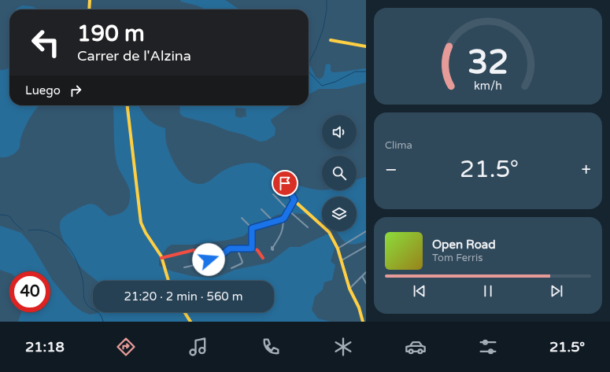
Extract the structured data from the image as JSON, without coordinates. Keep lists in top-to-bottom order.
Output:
{
  "page": {
    "turn": ["190 m", "Carrer de l'Alzina"],
    "then": "Luego",
    "tile": "Clima",
    "heat": ["−", "21.5°", "+"],
    "song": ["Open Road", "Tom Ferris"],
    "limit": "40",
    "trip": "21:20 · 2 min · 560 m",
    "tabs": ["21:18", "21.5°"],
    "gauge": ["32", "km/h"]
  }
}
